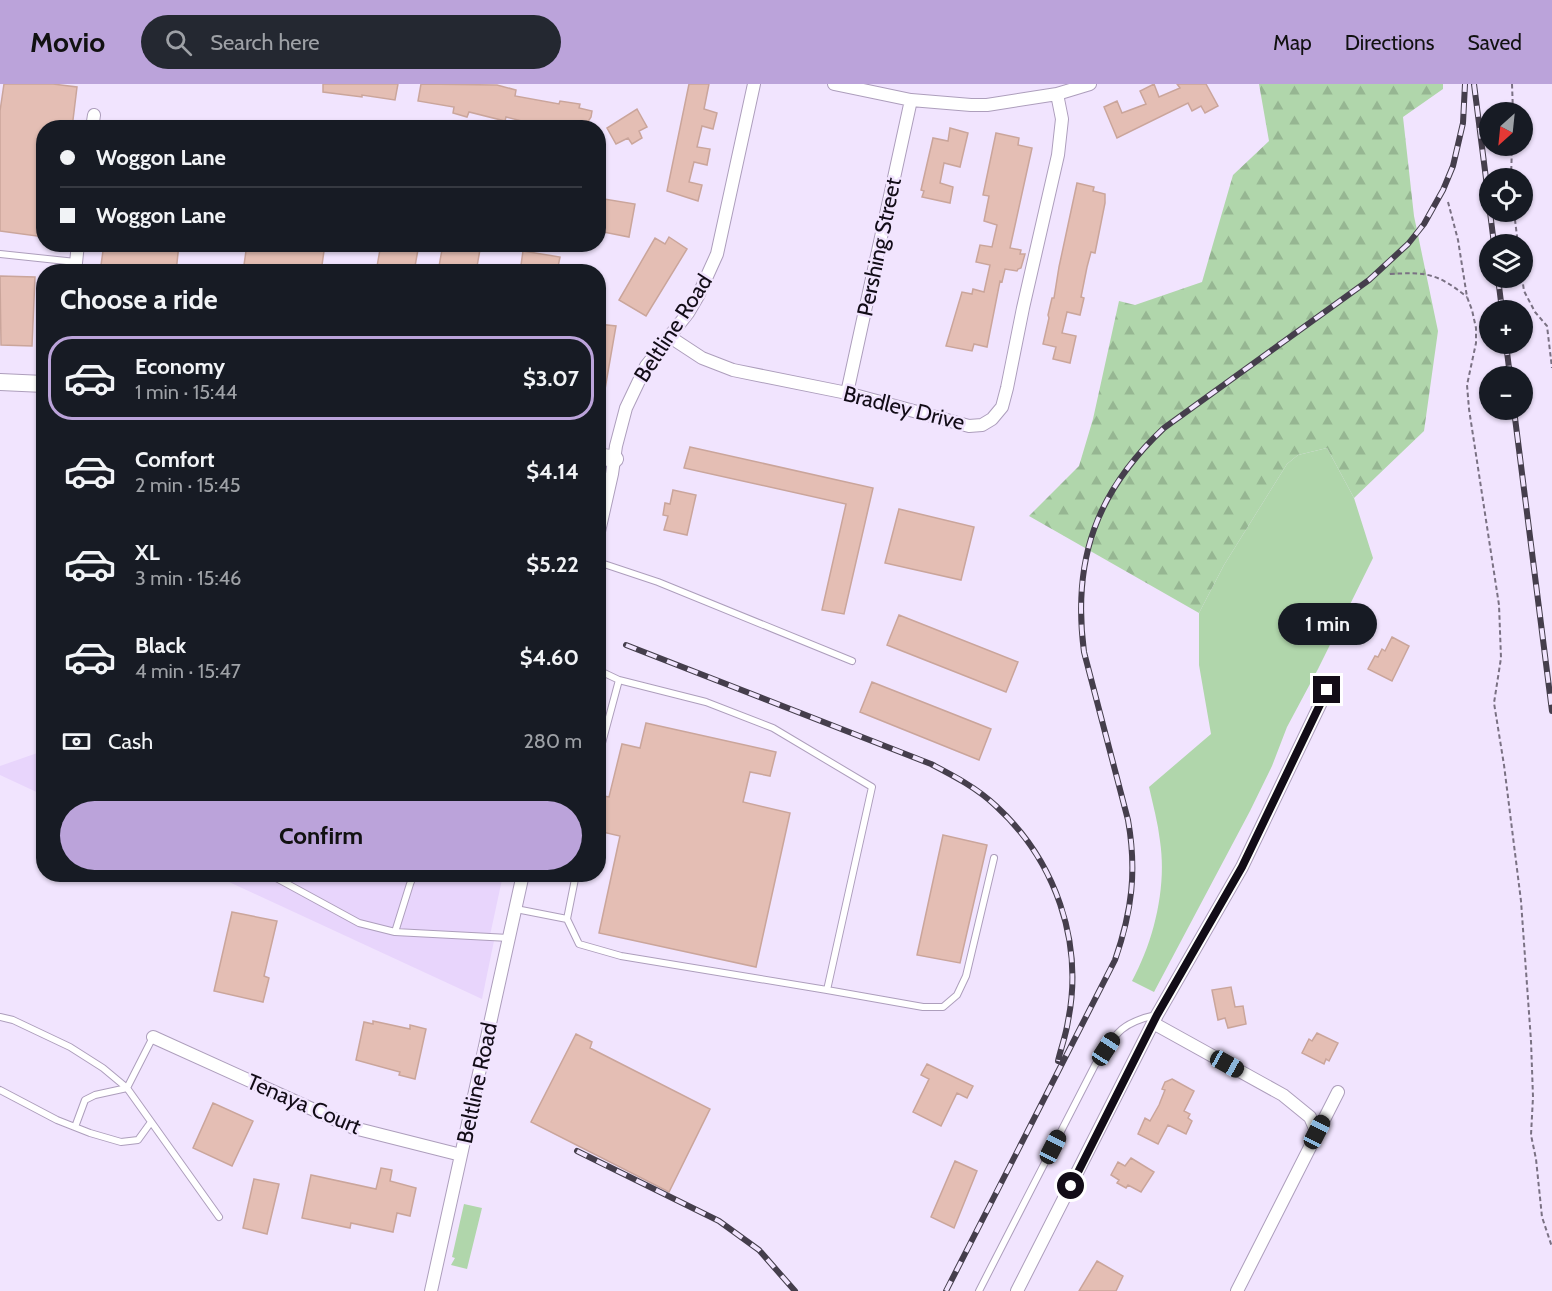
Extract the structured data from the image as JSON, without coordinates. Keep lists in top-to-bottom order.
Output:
{
  "streets": {
    "street": [
      "Pershing Street",
      "Beltline Road",
      "Bradley Drive",
      "Tenaya Court"
    ]
  },
  "crossings": [
    ["Pershing Street", "Bradley Drive"],
    ["Beltline Road", "Bradley Drive"],
    ["Beltline Road", "Tenaya Court"]
  ],
  "north": "bottom left",
  "page": {
    "header": "Movio",
    "search": "Search here",
    "nav": ["Map", "Directions", "Saved"],
    "map_buttons": ["+", "−"],
    "banner": ["Woggon Lane", "Woggon Lane"],
    "heading": "Choose a ride",
    "list": [
      {
        "name": "Economy",
        "note": "1 min · 15:44",
        "value": "$3.07"
      },
      {
        "name": "Comfort",
        "note": "2 min · 15:45",
        "value": "$4.14"
      },
      {
        "name": "XL",
        "note": "3 min · 15:46",
        "value": "$5.22"
      },
      {
        "name": "Black",
        "note": "4 min · 15:47",
        "value": "$4.60"
      }
    ],
    "bubble": "1 min",
    "pay": ["Cash", "280 m"],
    "buttons": "Confirm"
  }
}
